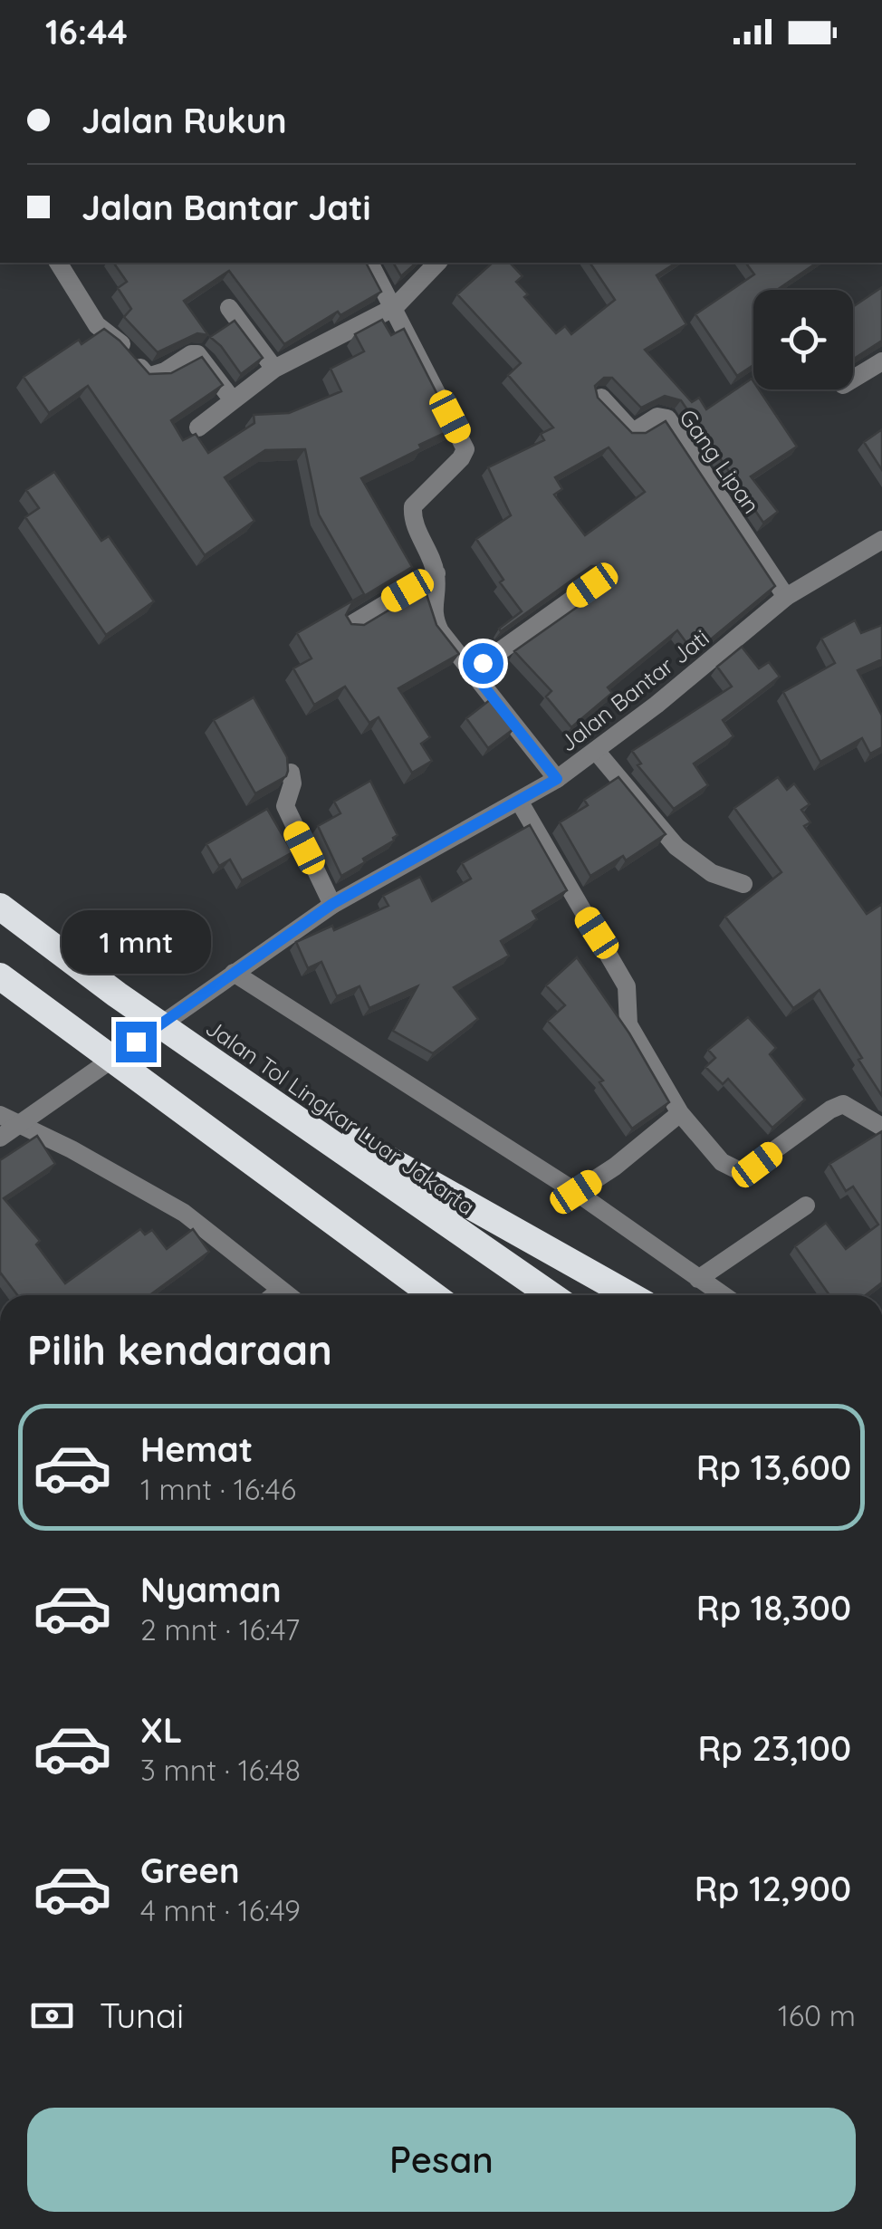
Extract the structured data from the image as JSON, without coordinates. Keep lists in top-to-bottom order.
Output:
{
  "streets": {
    "highway": ["Jalan Tol Lingkar Luar Jakarta"],
    "street": ["Gang Lipan", "Jalan Bantar Jati"]
  },
  "crossings": [
    ["Gang Lipan", "Jalan Bantar Jati"]
  ],
  "page": {
    "status": "16:44",
    "banner": ["Jalan Rukun", "Jalan Bantar Jati"],
    "bubble": "1 mnt",
    "heading": "Pilih kendaraan",
    "list": [
      {
        "name": "Hemat",
        "note": "1 mnt · 16:46",
        "value": "Rp 13,600"
      },
      {
        "name": "Nyaman",
        "note": "2 mnt · 16:47",
        "value": "Rp 18,300"
      },
      {
        "name": "XL",
        "note": "3 mnt · 16:48",
        "value": "Rp 23,100"
      },
      {
        "name": "Green",
        "note": "4 mnt · 16:49",
        "value": "Rp 12,900"
      }
    ],
    "pay": ["Tunai", "160 m"],
    "buttons": "Pesan"
  }
}
